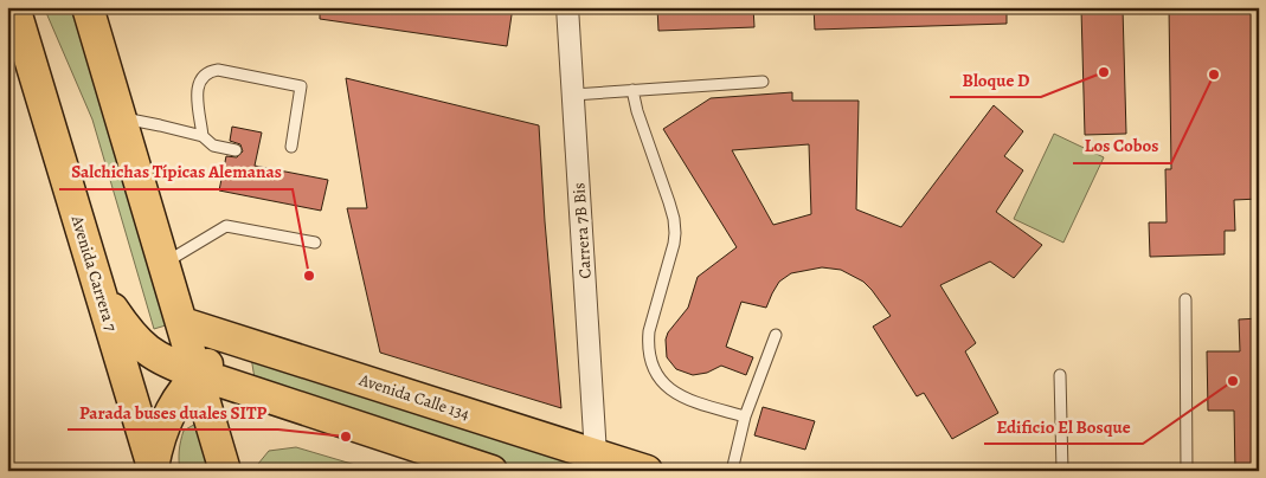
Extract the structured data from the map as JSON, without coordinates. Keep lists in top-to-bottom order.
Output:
{
  "streets": {
    "main road": ["Avenida Carrera 7", "Avenida Calle 134"],
    "street": ["Carrera 7B Bis"]
  },
  "crossings": [
    ["Carrera 7B Bis", "Avenida Calle 134"]
  ],
  "places": [
    "Bloque D",
    "Los Cobos",
    "Salchichas Típicas Alemanas",
    "Edificio El Bosque",
    "Parada buses duales SITP"
  ]
}
